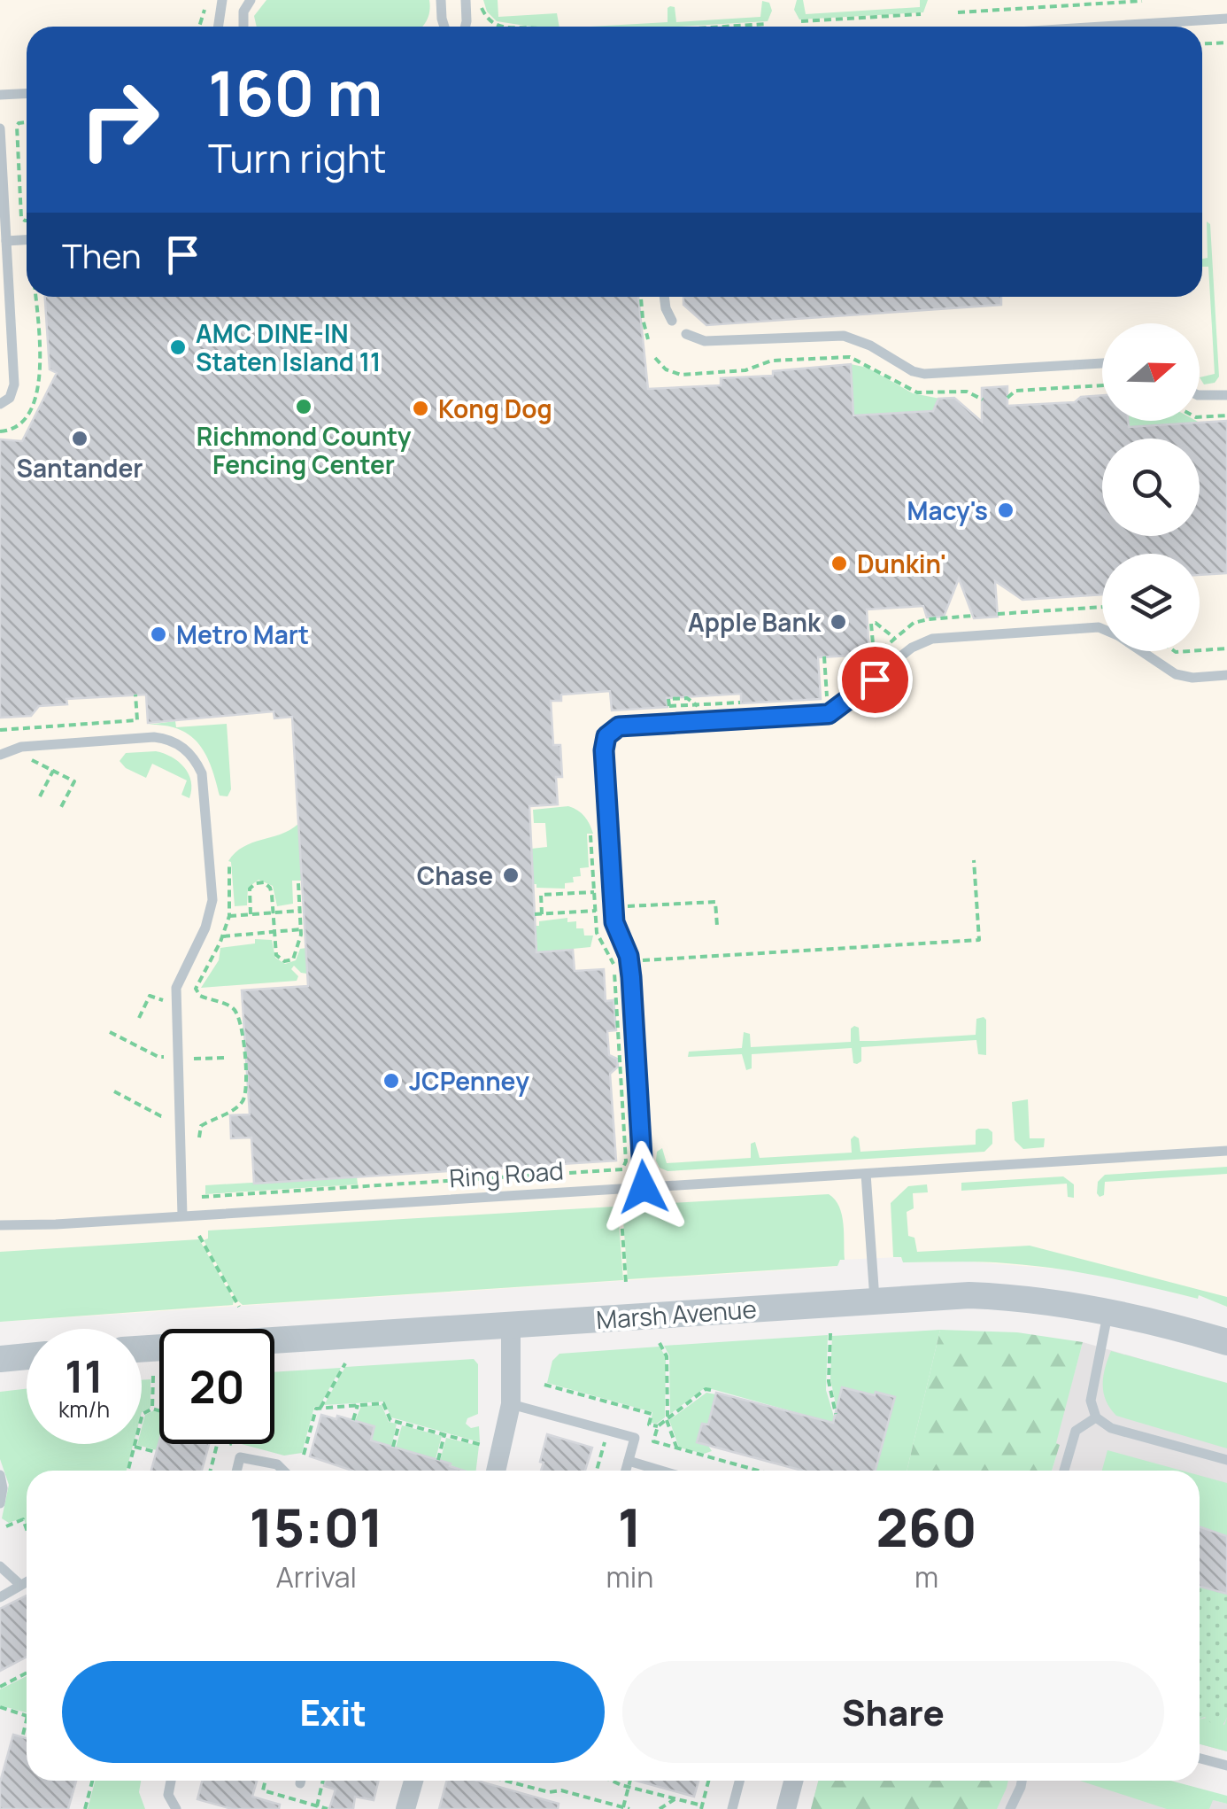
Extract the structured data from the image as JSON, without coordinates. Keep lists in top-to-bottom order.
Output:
{
  "streets": {
    "street": ["Marsh Avenue"],
    "lane": ["Ring Road"]
  },
  "places": [
    "AMC DINE-IN Staten Island 11",
    "Richmond County Fencing Center",
    "Kong Dog",
    "Santander",
    "Macy's",
    "Dunkin'",
    "Apple Bank",
    "Metro Mart",
    "Chase",
    "JCPenney"
  ],
  "north": "right",
  "page": {
    "turn": ["160 m", "Turn right"],
    "then": "Then",
    "speed": "11 km/h",
    "limit": "20",
    "eta": [
      "15:01",
      "Arrival",
      "1",
      "min",
      "260",
      "m"
    ],
    "buttons": ["Exit", "Share"]
  }
}
